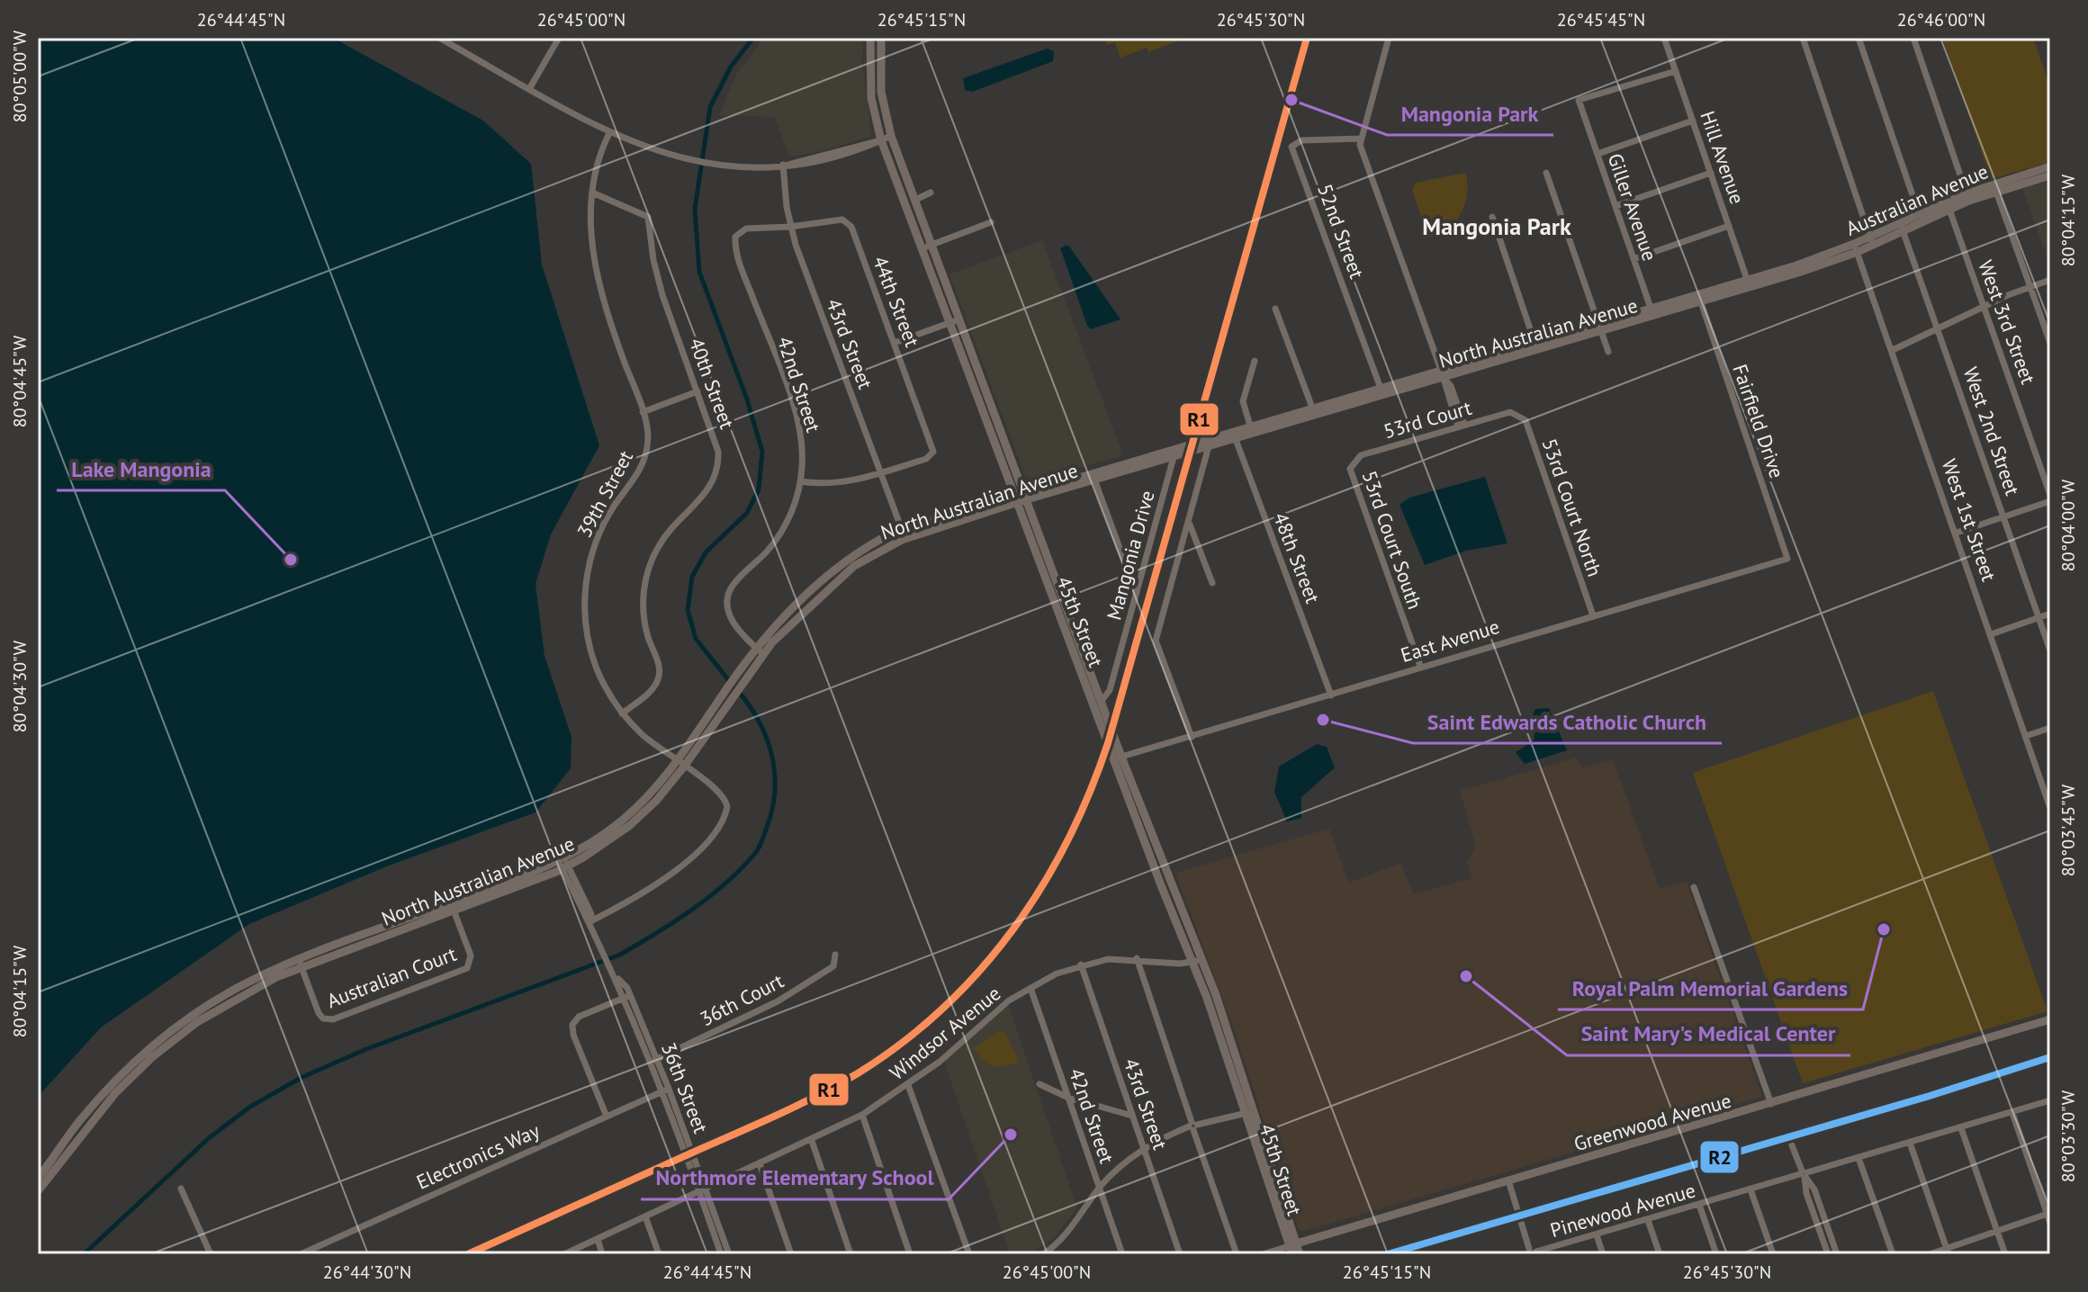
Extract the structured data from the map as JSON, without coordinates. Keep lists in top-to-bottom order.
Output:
{
  "streets": {
    "main road": [
      "Australian Avenue",
      "North Australian Avenue",
      "45th Street",
      "Greenwood Avenue"
    ],
    "street": [
      "Hill Avenue",
      "Giller Avenue",
      "52nd Street",
      "44th Street",
      "West 3rd Street",
      "43rd Street",
      "40th Street",
      "42nd Street",
      "53rd Court",
      "Fairfield Drive",
      "West 2nd Street",
      "39th Street",
      "53rd Court North",
      "West 1st Street",
      "53rd Court South",
      "Mangonia Drive",
      "48th Street",
      "East Avenue",
      "Australian Court",
      "36th Court",
      "Windsor Avenue",
      "36th Street",
      "Electronics Way",
      "Pinewood Avenue"
    ]
  },
  "crossings": [
    ["Hill Avenue", "Giller Avenue"],
    ["Hill Avenue", "North Australian Avenue"],
    ["Australian Avenue", "West 3rd Street"],
    ["Australian Avenue", "North Australian Avenue"],
    ["Australian Avenue", "West 2nd Street"],
    ["Australian Avenue", "West 1st Street"],
    ["Giller Avenue", "North Australian Avenue"],
    ["52nd Street", "North Australian Avenue"],
    ["44th Street", "43rd Street"],
    ["44th Street", "42nd Street"],
    ["North Australian Avenue", "43rd Street"],
    ["North Australian Avenue", "42nd Street"],
    ["North Australian Avenue", "Fairfield Drive"],
    ["North Australian Avenue", "39th Street"],
    ["North Australian Avenue", "Mangonia Drive"],
    ["North Australian Avenue", "48th Street"],
    ["North Australian Avenue", "45th Street"],
    ["North Australian Avenue", "Australian Court"],
    ["North Australian Avenue", "36th Street"],
    ["43rd Street", "42nd Street"],
    ["43rd Street", "Windsor Avenue"],
    ["40th Street", "39th Street"],
    ["42nd Street", "Windsor Avenue"],
    ["53rd Court", "53rd Court North"],
    ["53rd Court", "53rd Court South"],
    ["Fairfield Drive", "East Avenue"],
    ["53rd Court North", "East Avenue"],
    ["53rd Court South", "East Avenue"],
    ["Mangonia Drive", "45th Street"],
    ["48th Street", "East Avenue"],
    ["45th Street", "East Avenue"],
    ["45th Street", "Windsor Avenue"],
    ["45th Street", "Greenwood Avenue"],
    ["36th Court", "36th Street"],
    ["Windsor Avenue", "36th Street"],
    ["36th Street", "Electronics Way"]
  ],
  "districts": ["Mangonia Park"],
  "places": [
    "Mangonia Park",
    "Lake Mangonia",
    "Saint Edwards Catholic Church",
    "Royal Palm Memorial Gardens",
    "Saint Mary's Medical Center",
    "Northmore Elementary School"
  ],
  "lines": ["transit line R1", "transit line R2"],
  "coordinates": [
    "26°44'45\"N",
    "26°45'00\"N",
    "26°45'15\"N",
    "26°45'30\"N",
    "26°45'45\"N",
    "26°46'00\"N",
    "80°05'00\"W",
    "80°04'15\"W",
    "80°04'45\"W",
    "80°04'00\"W",
    "80°04'30\"W",
    "80°03'45\"W",
    "80°03'30\"W",
    "26°44'30\"N"
  ]
}
